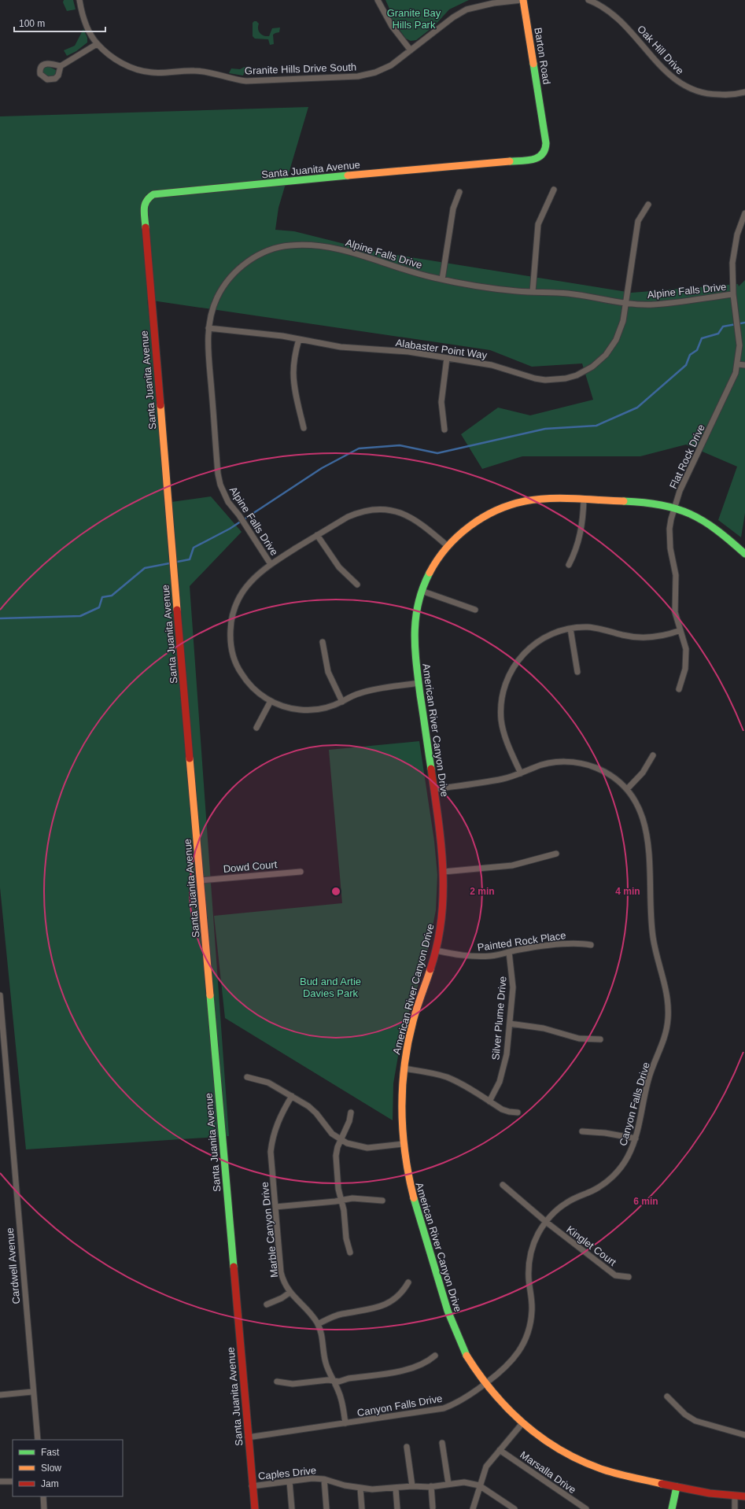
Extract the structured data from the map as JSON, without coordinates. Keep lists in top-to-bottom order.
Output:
{
  "streets": {
    "street": [
      "Oak Hill Drive",
      "Barton Road",
      "Granite Hills Drive South",
      "Santa Juanita Avenue",
      "Alpine Falls Drive",
      "Alabaster Point Way",
      "Flat Rock Drive",
      "American River Canyon Drive",
      "Dowd Court",
      "Painted Rock Place",
      "Silver Plume Drive",
      "Canyon Falls Drive",
      "Marble Canyon Drive",
      "Kinglet Court",
      "Cardwell Avenue",
      "Marsalla Drive",
      "Caples Drive"
    ]
  },
  "crossings": [
    ["Barton Road", "Granite Hills Drive South"],
    ["Barton Road", "Santa Juanita Avenue"],
    ["Santa Juanita Avenue", "Dowd Court"],
    ["Santa Juanita Avenue", "Canyon Falls Drive"],
    ["Santa Juanita Avenue", "Caples Drive"],
    ["Alpine Falls Drive", "Alabaster Point Way"],
    ["Alpine Falls Drive", "Flat Rock Drive"],
    ["Flat Rock Drive", "American River Canyon Drive"],
    ["American River Canyon Drive", "Painted Rock Place"],
    ["American River Canyon Drive", "Canyon Falls Drive"],
    ["Painted Rock Place", "Silver Plume Drive"],
    ["Canyon Falls Drive", "Marble Canyon Drive"],
    ["Canyon Falls Drive", "Kinglet Court"]
  ],
  "parks": ["Granite Bay Hills Park", "Bud and Artie Davies Park"],
  "legend": ["Fast", "Slow", "Jam"],
  "scale_bar": "100 m",
  "rings": ["2 min", "4 min", "6 min"]
}
